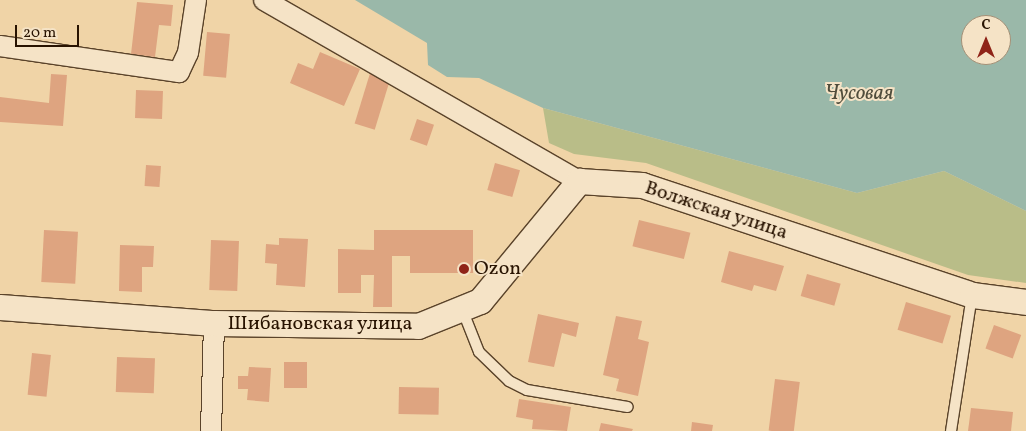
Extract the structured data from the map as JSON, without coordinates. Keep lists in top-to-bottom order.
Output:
{
  "streets": {
    "street": ["Волжская улица", "Шибановская улица"]
  },
  "crossings": [
    ["Волжская улица", "Шибановская улица"]
  ],
  "water": ["Чусовая"],
  "places": ["Ozon"],
  "scale_bar": "20 m",
  "north": "top"
}
